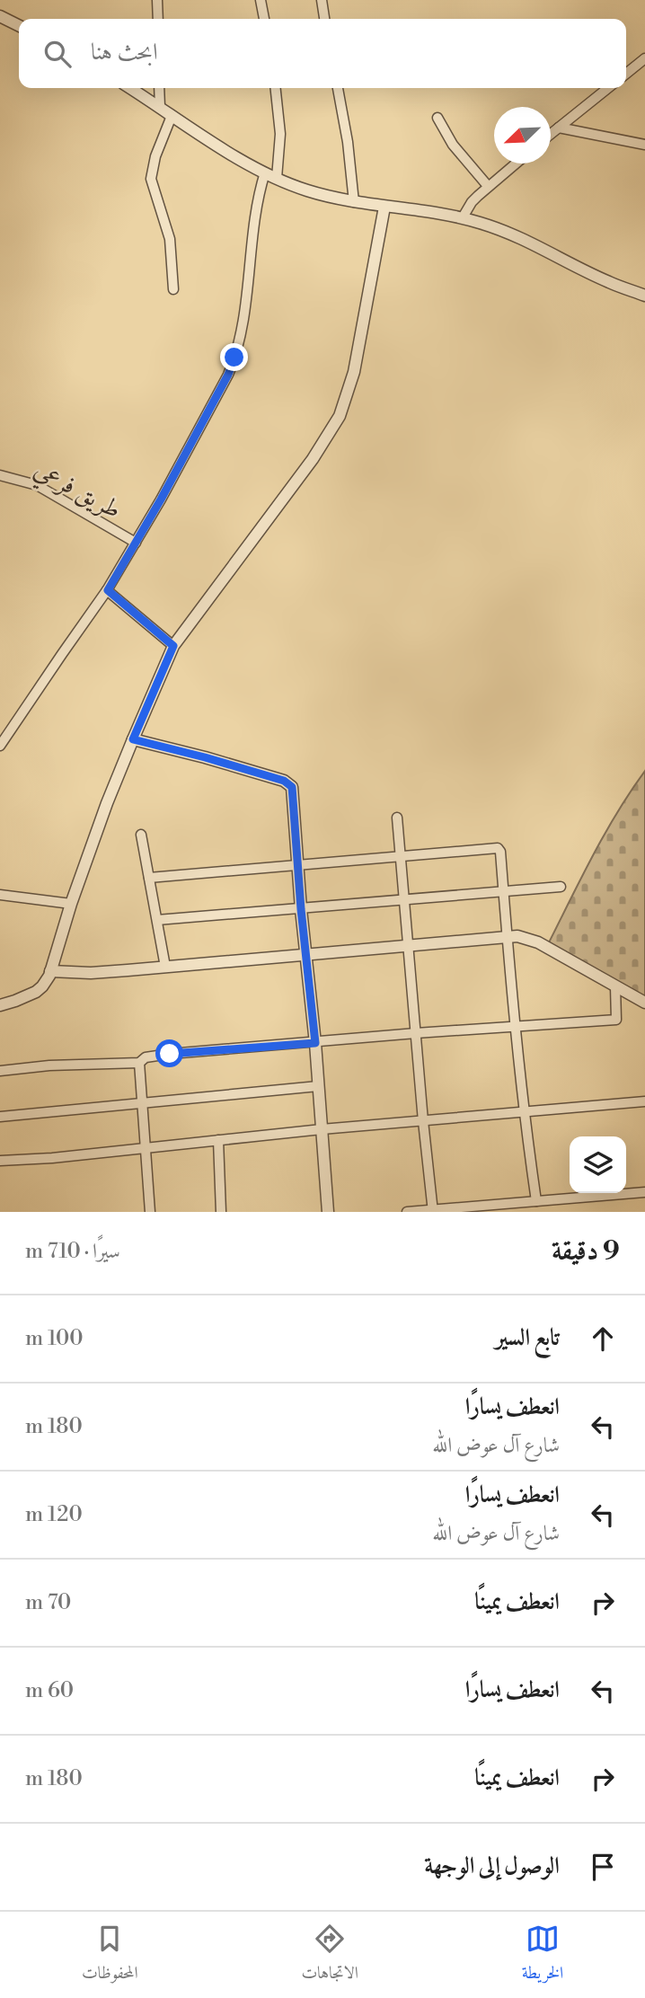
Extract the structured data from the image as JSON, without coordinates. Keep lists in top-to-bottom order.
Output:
{
  "streets": {
    "street": ["طريق فرعي"]
  },
  "north": "bottom left",
  "page": {
    "search": "ابحث هنا",
    "heading": ["9 دقيقة", "سيرًا · 710 m"],
    "list": [
      ["تابع السير", "100 m"],
      ["انعطف يسارًا", "شارع آل عوض الله", "180 m"],
      ["انعطف يسارًا", "شارع آل عوض الله", "120 m"],
      ["انعطف يمينًا", "70 m"],
      ["انعطف يسارًا", "60 m"],
      ["انعطف يمينًا", "180 m"],
      "الوصول إلى الوجهة"
    ],
    "nav": ["الخريطة", "الاتجاهات", "المحفوظات"]
  }
}
